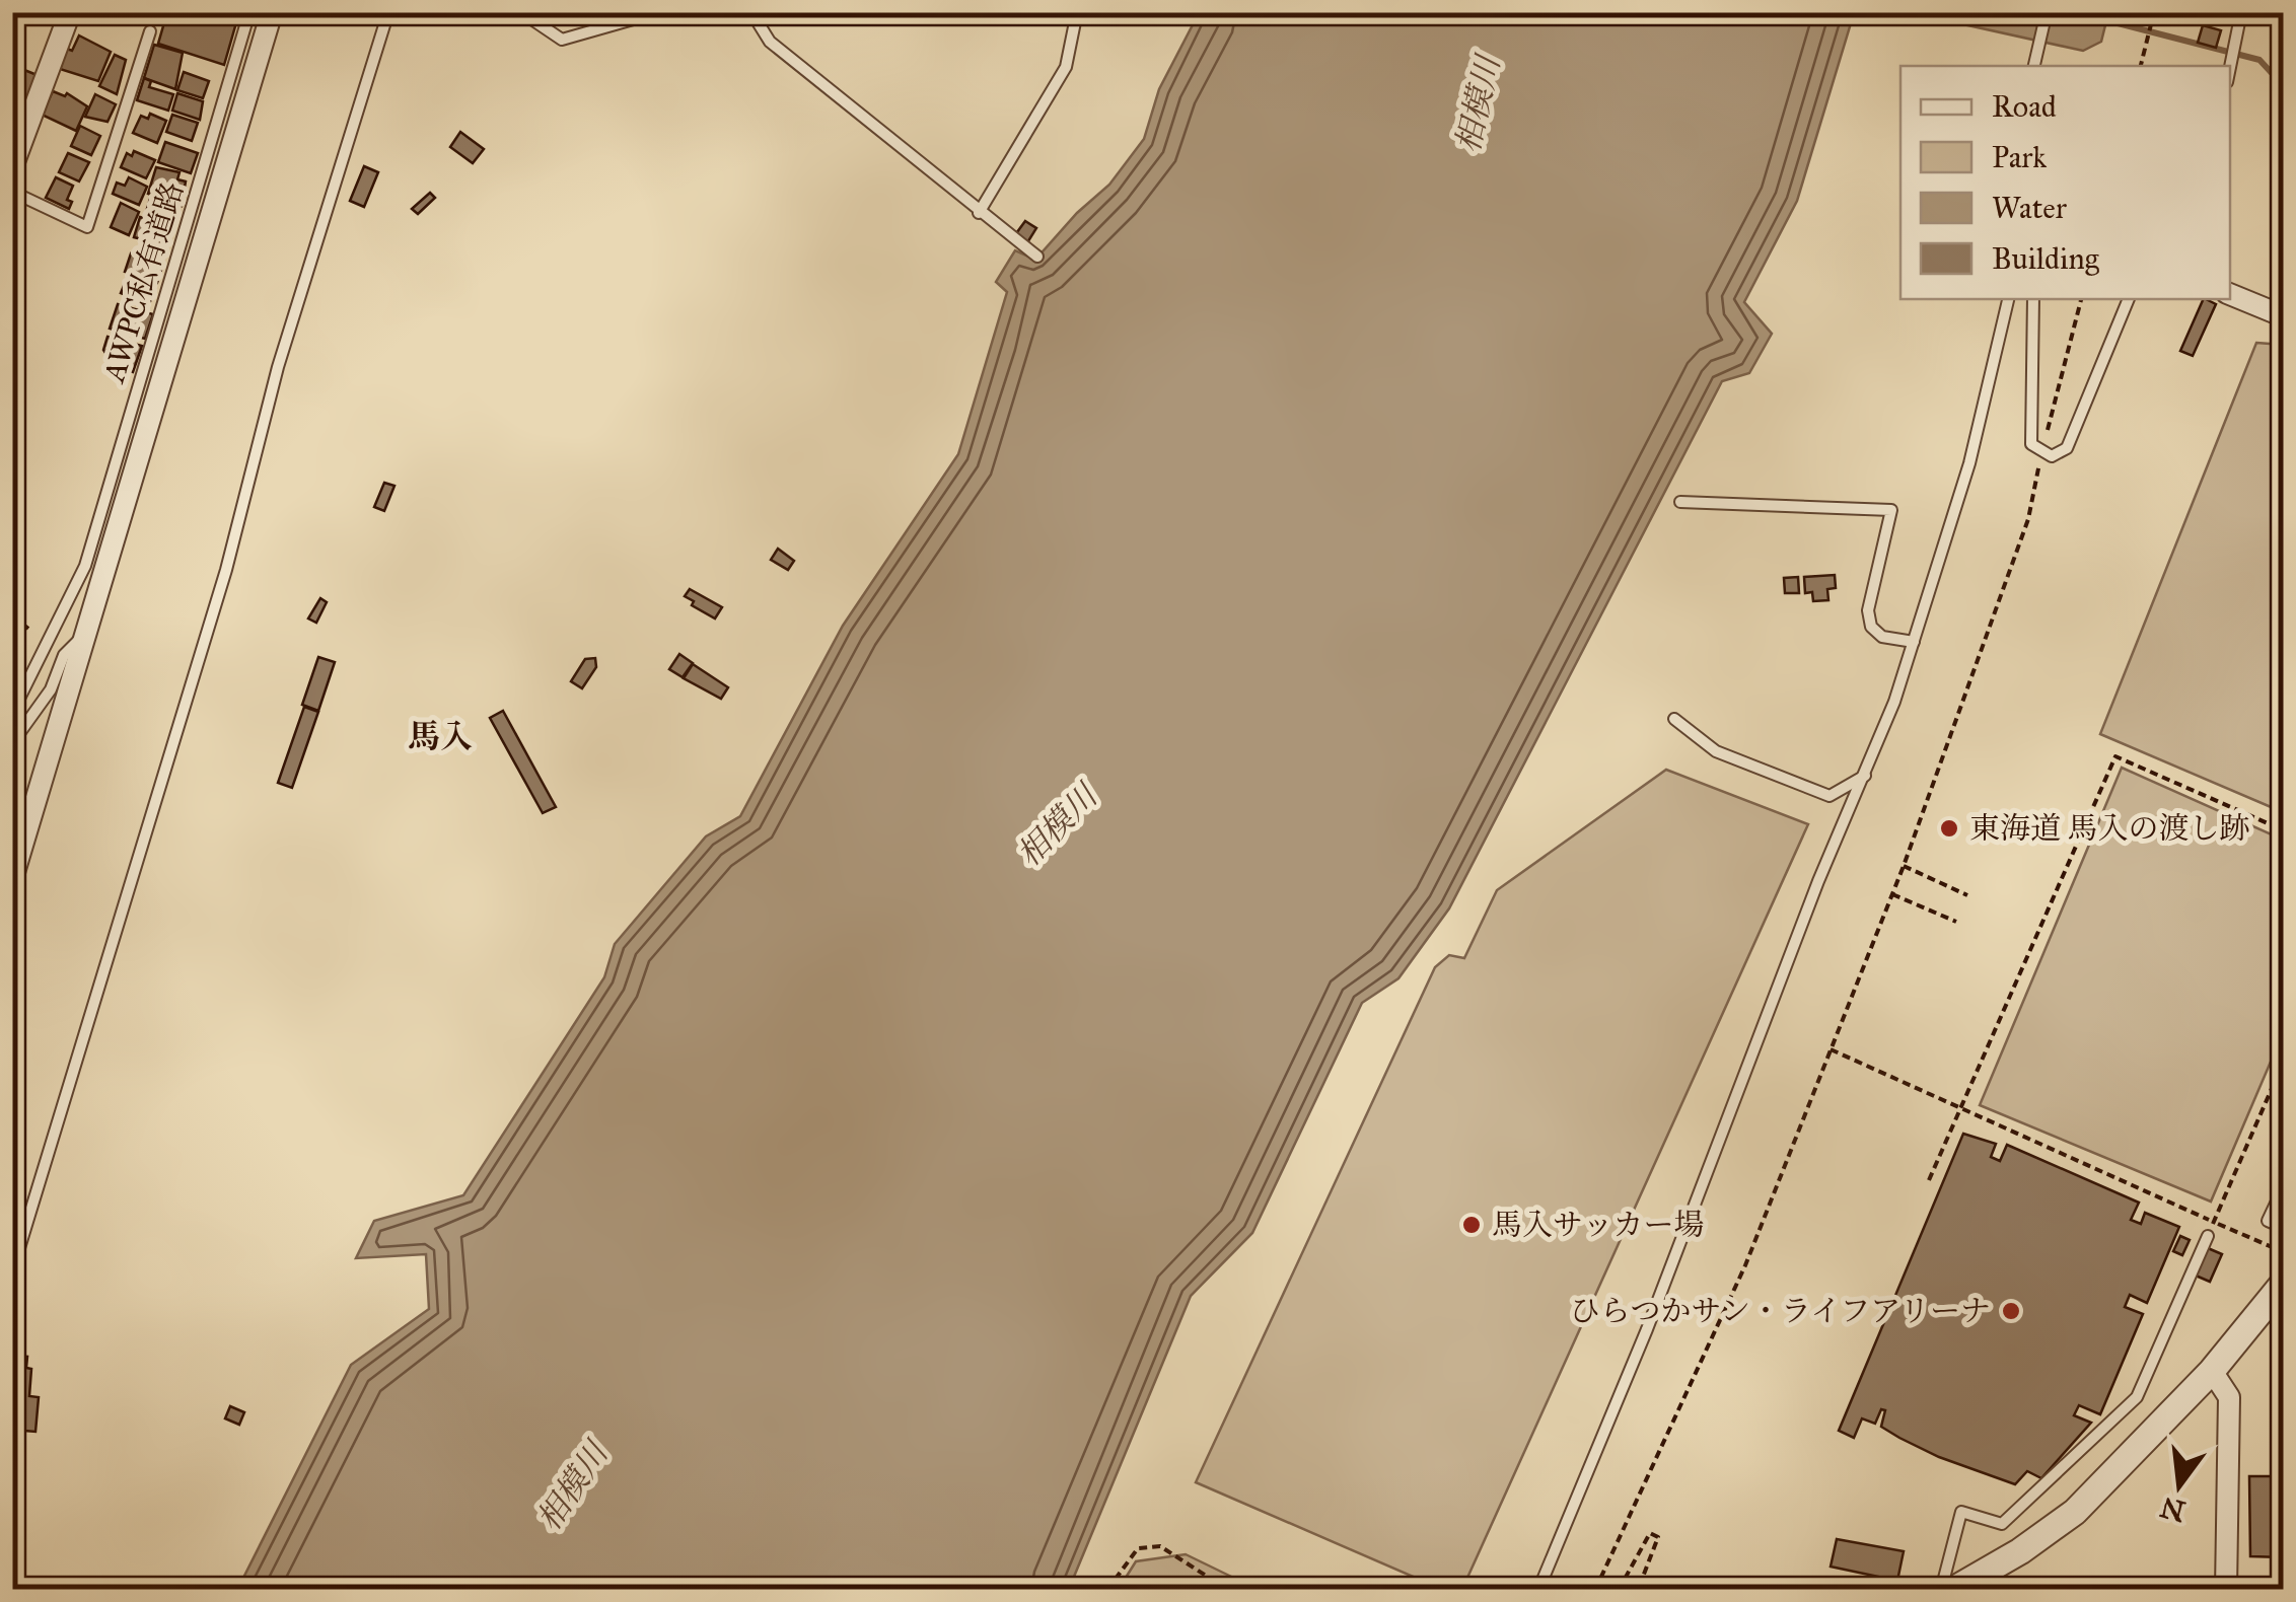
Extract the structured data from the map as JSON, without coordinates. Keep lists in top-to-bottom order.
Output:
{
  "streets": {
    "lane": ["AWPC私有道路"]
  },
  "districts": ["馬入"],
  "water": ["相模川"],
  "places": ["東海道 馬入の渡し跡", "馬入サッカー場", "ひらつかサン・ライフアリーナ"],
  "legend": [
    "Road",
    "Park",
    "Water",
    "Building"
  ],
  "north": "bottom"
}
